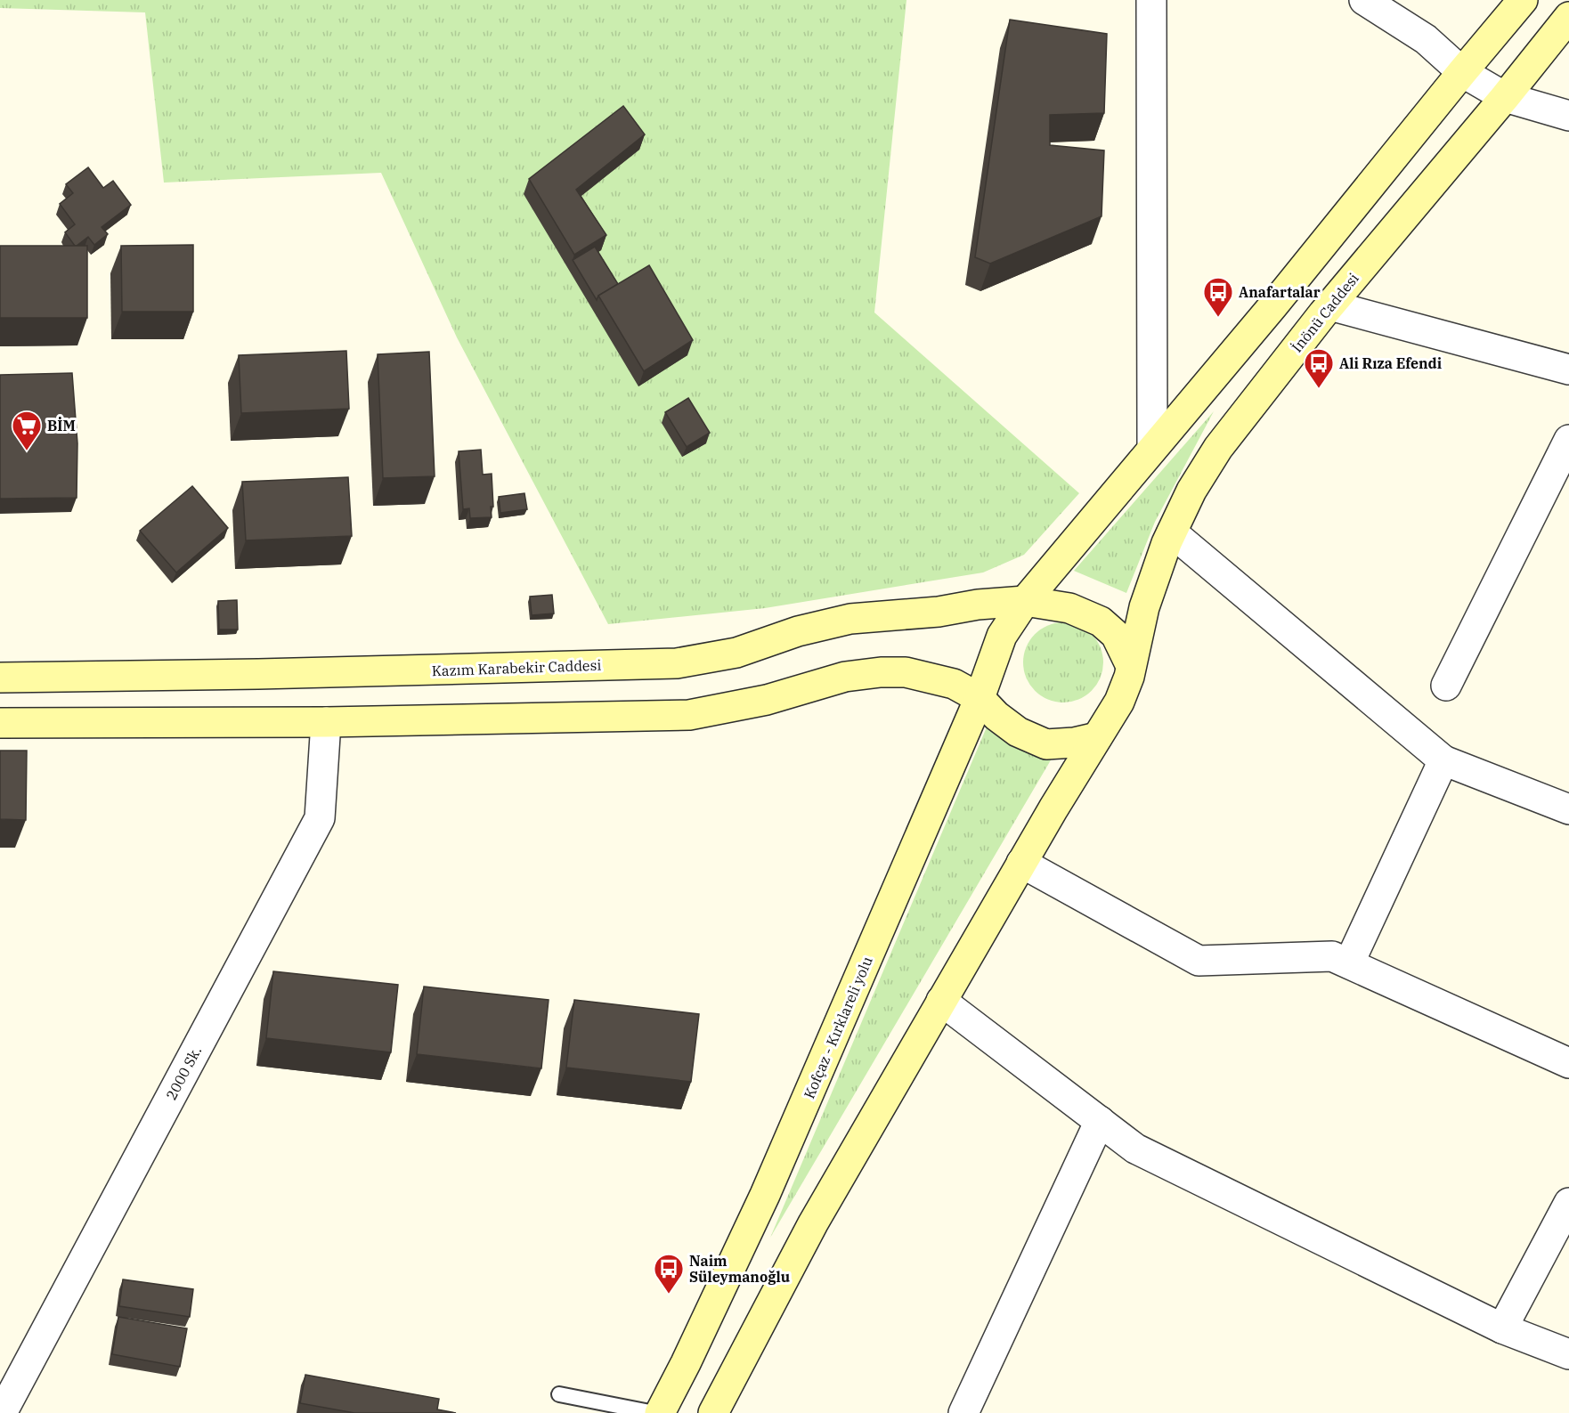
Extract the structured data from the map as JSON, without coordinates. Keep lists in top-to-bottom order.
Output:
{
  "streets": {
    "main road": ["İnönü Caddesi", "Kazım Karabekir Caddesi", "Kofçaz - Kırklareli yolu"],
    "street": ["2000 Sk."]
  },
  "crossings": [
    ["İnönü Caddesi", "Kazım Karabekir Caddesi"],
    ["İnönü Caddesi", "Kofçaz - Kırklareli yolu"],
    ["Kazım Karabekir Caddesi", "Kofçaz - Kırklareli yolu"]
  ],
  "places": {
    "bus stop": ["Anafartalar", "Ali Rıza Efendi", "Naim Süleymanoğlu"],
    "supermarket": ["BİM"]
  }
}
